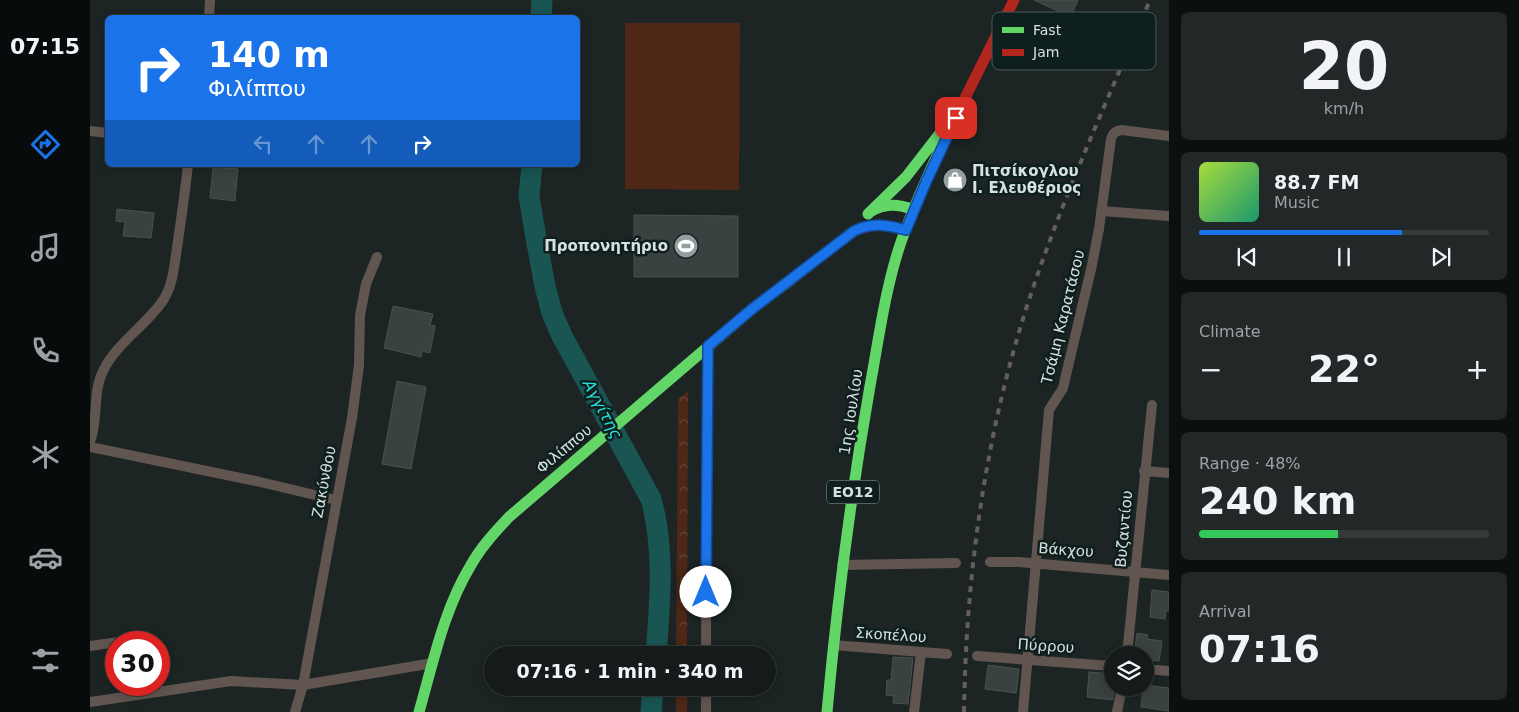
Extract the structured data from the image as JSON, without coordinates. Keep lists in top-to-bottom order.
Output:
{
  "streets": {
    "main road": ["1ης Ιουλίου", "Φιλίππου", "ΕΟ12"],
    "street": [
      "Τσάμη Καρατάσου",
      "Ζακύνθου",
      "Βυζαντίου",
      "Βάκχου",
      "Σκοπέλου",
      "Πύρρου"
    ]
  },
  "crossings": [
    ["Τσάμη Καρατάσου", "Βάκχου"],
    ["Τσάμη Καρατάσου", "Πύρρου"],
    ["1ης Ιουλίου", "Φιλίππου"],
    ["1ης Ιουλίου", "ΕΟ12"],
    ["1ης Ιουλίου", "Σκοπέλου"],
    ["Φιλίππου", "ΕΟ12"],
    ["Βυζαντίου", "Βάκχου"]
  ],
  "water": ["Αγγίτης"],
  "places": {
    "shop": ["Πιτσίκογλου Ι. Ελευθέριος"],
    "sports": ["Προπονητήριο"]
  },
  "legend": ["Fast", "Jam"],
  "page": {
    "tabs": "07:15",
    "tile": [
      ["20", "km/h"],
      "Climate",
      ["Range · 48%", "240 km"],
      ["Arrival", "07:16"]
    ],
    "turn": ["140 m", "Φιλίππου"],
    "song": ["88.7 FM", "Music"],
    "heat": ["−", "22°", "+"],
    "limit": "30",
    "trip": "07:16 · 1 min · 340 m"
  }
}
